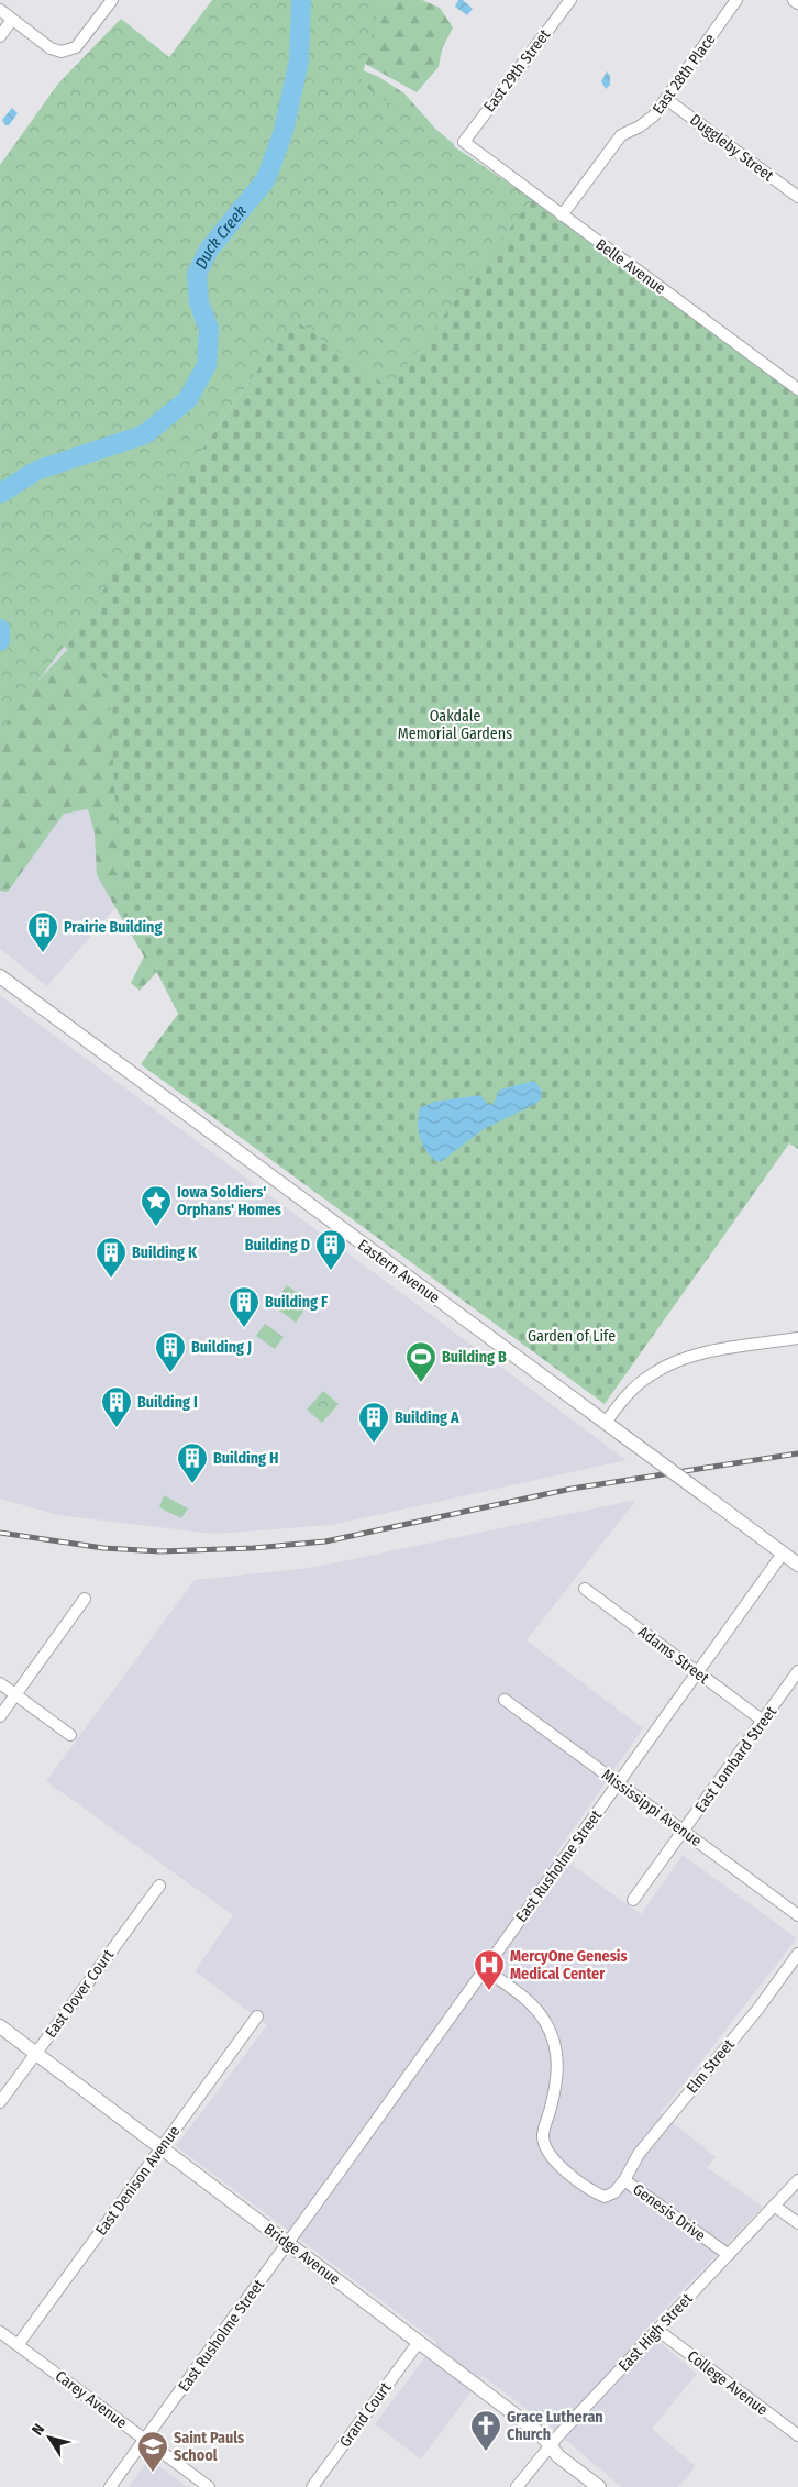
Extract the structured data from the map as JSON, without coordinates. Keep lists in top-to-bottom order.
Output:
{
  "streets": {
    "street": [
      "East 29th Street",
      "East 28th Place",
      "Duggleby Street",
      "Belle Avenue",
      "Eastern Avenue",
      "Adams Street",
      "East Lombard Street",
      "Mississippi Avenue",
      "East Rusholme Street",
      "East Dover Court",
      "Elm Street",
      "East Denison Avenue",
      "Genesis Drive",
      "Bridge Avenue",
      "East High Street",
      "College Avenue",
      "Carey Avenue",
      "Grand Court"
    ]
  },
  "crossings": [
    ["East 29th Street", "Belle Avenue"],
    ["East 28th Place", "Duggleby Street"],
    ["East 28th Place", "Belle Avenue"],
    ["Eastern Avenue", "East Rusholme Street"],
    ["Adams Street", "East Lombard Street"],
    ["Adams Street", "East Rusholme Street"],
    ["East Lombard Street", "Mississippi Avenue"],
    ["Mississippi Avenue", "East Rusholme Street"],
    ["East Rusholme Street", "Genesis Drive"],
    ["East Rusholme Street", "Bridge Avenue"],
    ["East Rusholme Street", "Carey Avenue"],
    ["East Dover Court", "Bridge Avenue"],
    ["Elm Street", "Genesis Drive"],
    ["East Denison Avenue", "Bridge Avenue"],
    ["East Denison Avenue", "Carey Avenue"],
    ["Genesis Drive", "East High Street"],
    ["Bridge Avenue", "East High Street"],
    ["Bridge Avenue", "Grand Court"],
    ["East High Street", "College Avenue"]
  ],
  "water": ["Duck Creek"],
  "parks": ["Oakdale Memorial Gardens", "Garden of Life"],
  "places": {
    "building": [
      "Prairie Building",
      "Building D",
      "Building K",
      "Building F",
      "Building J",
      "Building I",
      "Building A",
      "Building H"
    ],
    "place": ["Iowa Soldiers' Orphans' Homes"],
    "sports": ["Building B"],
    "hospital": ["MercyOne Genesis Medical Center"],
    "church": ["Grace Lutheran Church"],
    "school or university": ["Saint Pauls School"]
  },
  "north": "top left"
}
